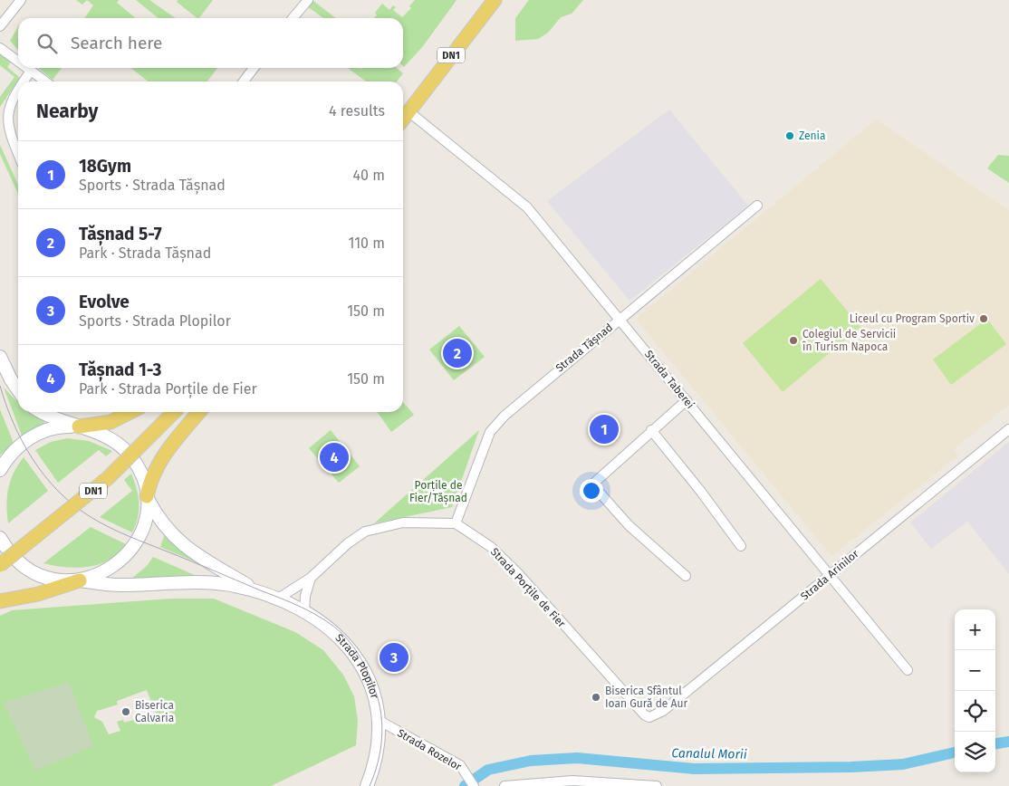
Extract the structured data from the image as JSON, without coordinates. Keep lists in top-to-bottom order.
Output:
{
  "streets": {
    "main road": ["DN1", "Strada Plopilor"],
    "street": [
      "Strada Tășnad",
      "Strada Taberei",
      "Strada Arinilor",
      "Strada Porțile de Fier",
      "Strada Rozelor"
    ]
  },
  "crossings": [
    ["DN1", "Strada Taberei"],
    ["Strada Tășnad", "Strada Taberei"],
    ["Strada Tășnad", "Strada Porțile de Fier"],
    ["Strada Taberei", "Strada Arinilor"],
    ["Strada Arinilor", "Strada Porțile de Fier"],
    ["Strada Plopilor", "Strada Rozelor"]
  ],
  "water": ["Canalul Morii"],
  "parks": ["Porțile de Fier/Tășnad"],
  "places": [
    "Zenia",
    "Liceul cu Program Sportiv",
    "Colegiul de Servicii în Turism Napoca",
    "Biserica Sfântul Ioan Gură de Aur",
    "Biserica Calvaria"
  ],
  "page": {
    "search": "Search here",
    "heading": ["Nearby", "4 results"],
    "list": [
      {
        "mark": "1",
        "name": "18Gym",
        "note": "Sports · Strada Tășnad",
        "value": "40 m"
      },
      {
        "mark": "2",
        "name": "Tășnad 5-7",
        "note": "Park · Strada Tășnad",
        "value": "110 m"
      },
      {
        "mark": "3",
        "name": "Evolve",
        "note": "Sports · Strada Plopilor",
        "value": "150 m"
      },
      {
        "mark": "4",
        "name": "Tășnad 1-3",
        "note": "Park · Strada Porțile de Fier",
        "value": "150 m"
      }
    ],
    "pins": [
      "2",
      "1",
      "4",
      "3"
    ],
    "map_buttons": ["+", "−"]
  }
}
